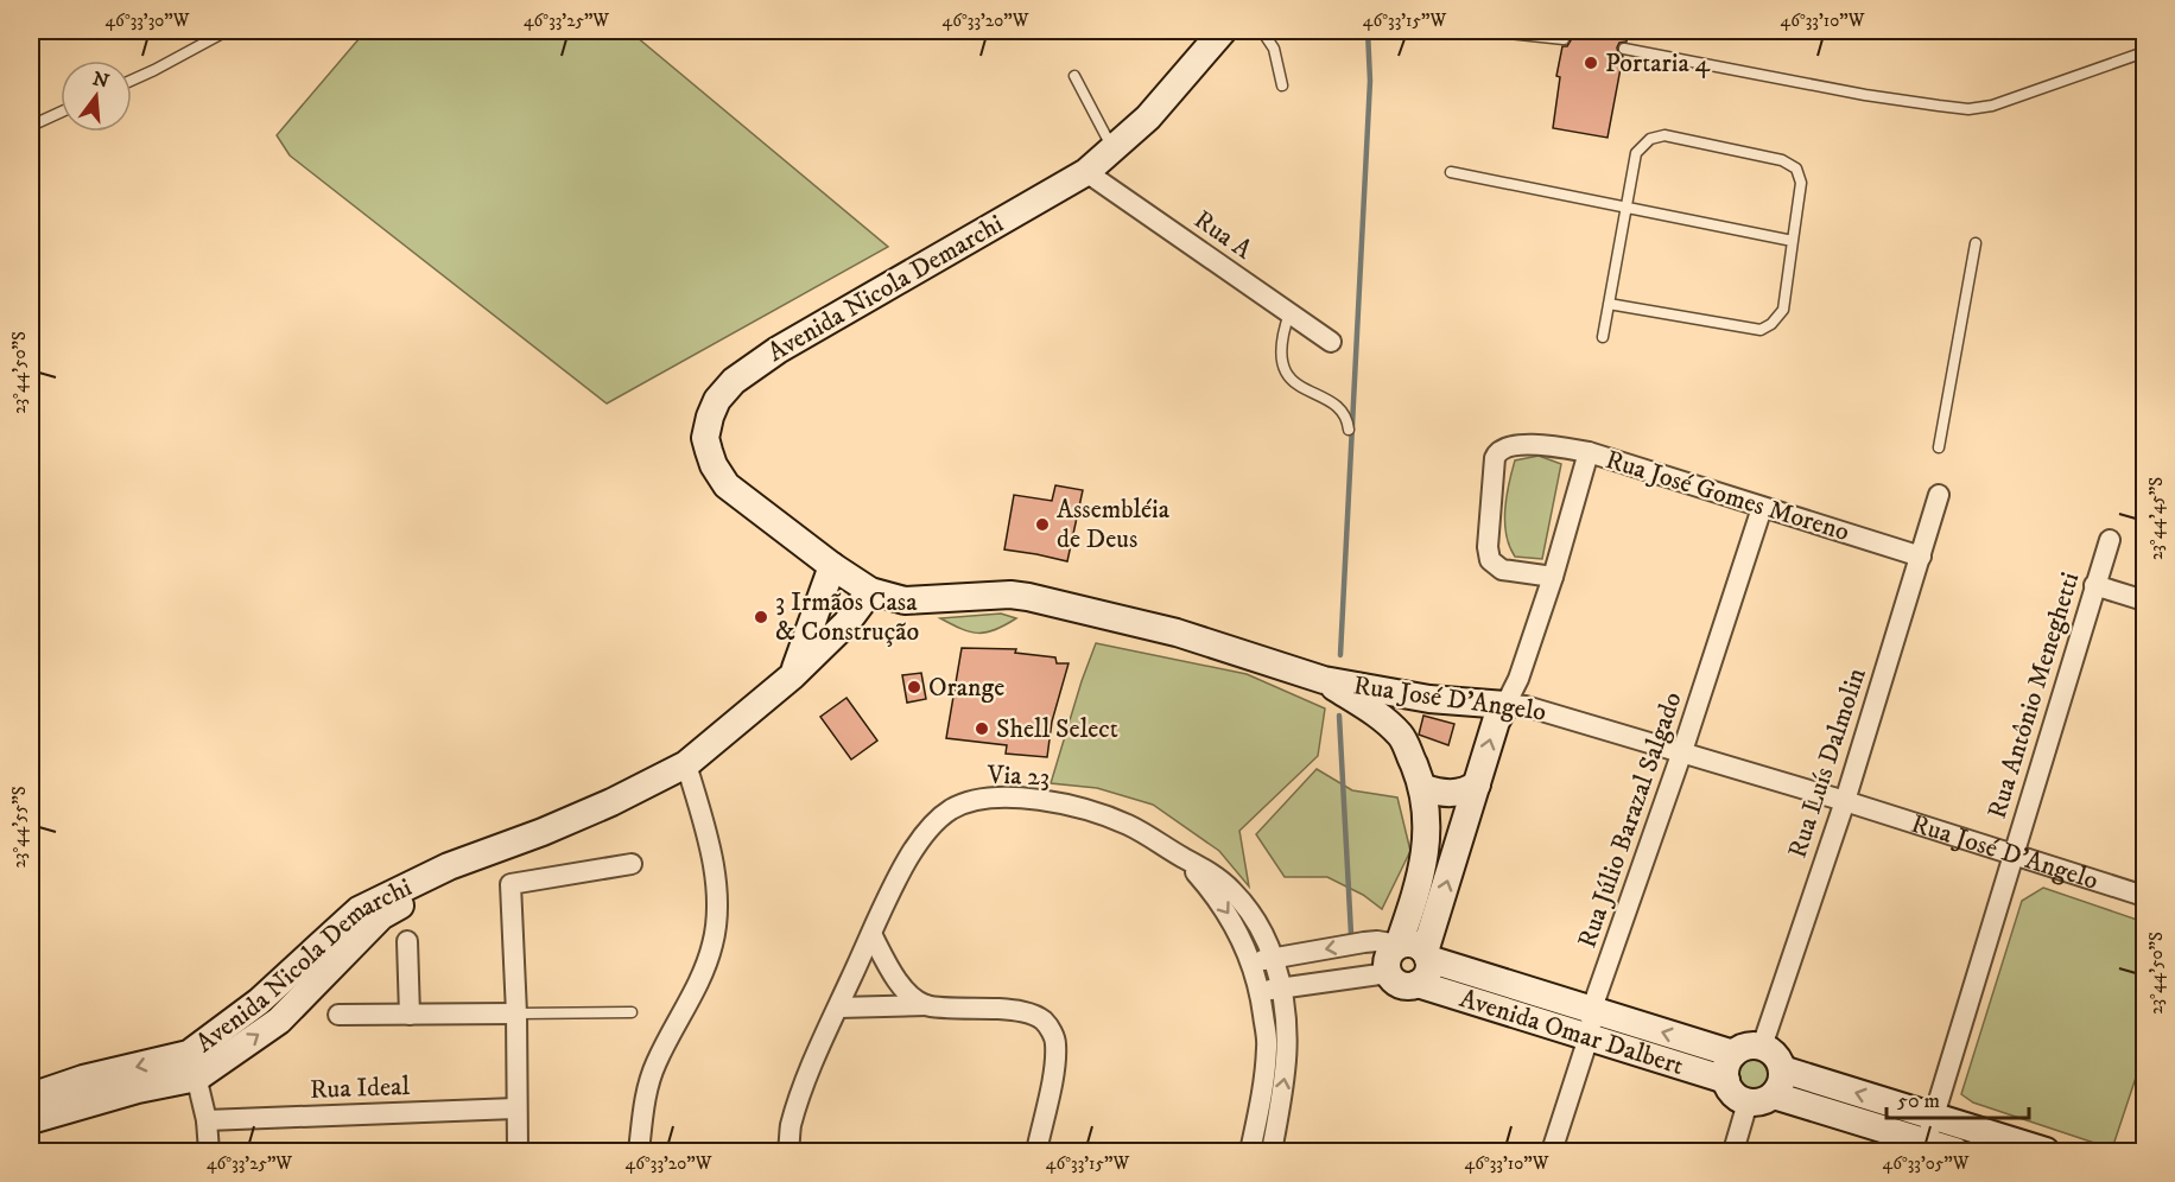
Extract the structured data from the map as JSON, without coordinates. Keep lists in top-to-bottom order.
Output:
{
  "streets": {
    "street": [
      "Rua A",
      "Avenida Nicola Demarchi",
      "Rua José Gomes Moreno",
      "Rua Antônio Meneghetti",
      "Rua José D'Angelo",
      "Rua Luís Dalmolin",
      "Via 23",
      "Rua Júlio Barazal Salgado",
      "Avenida Omar Dalbert",
      "Rua Ideal"
    ]
  },
  "crossings": [
    ["Rua A", "Avenida Nicola Demarchi"],
    ["Avenida Nicola Demarchi", "Rua José D'Angelo"],
    ["Rua José Gomes Moreno", "Rua José D'Angelo"],
    ["Rua José Gomes Moreno", "Rua Luís Dalmolin"],
    ["Rua José Gomes Moreno", "Rua Júlio Barazal Salgado"],
    ["Rua José Gomes Moreno", "Avenida Omar Dalbert"],
    ["Rua Antônio Meneghetti", "Rua José D'Angelo"],
    ["Rua José D'Angelo", "Rua Luís Dalmolin"],
    ["Rua José D'Angelo", "Rua Júlio Barazal Salgado"],
    ["Rua Luís Dalmolin", "Avenida Omar Dalbert"],
    ["Rua Júlio Barazal Salgado", "Avenida Omar Dalbert"]
  ],
  "places": [
    "Portaria 4",
    "Assembléia de Deus",
    "3 Irmãos Casa & Construção",
    "Orange",
    "Shell Select"
  ],
  "scale_bar": "50 m",
  "north": "top",
  "coordinates": [
    "46°33'30\"W",
    "46°33'25\"W",
    "46°33'20\"W",
    "46°33'15\"W",
    "46°33'10\"W",
    "23°44'50\"S",
    "23°44'45\"S",
    "23°44'55\"S",
    "46°33'05\"W"
  ]
}
